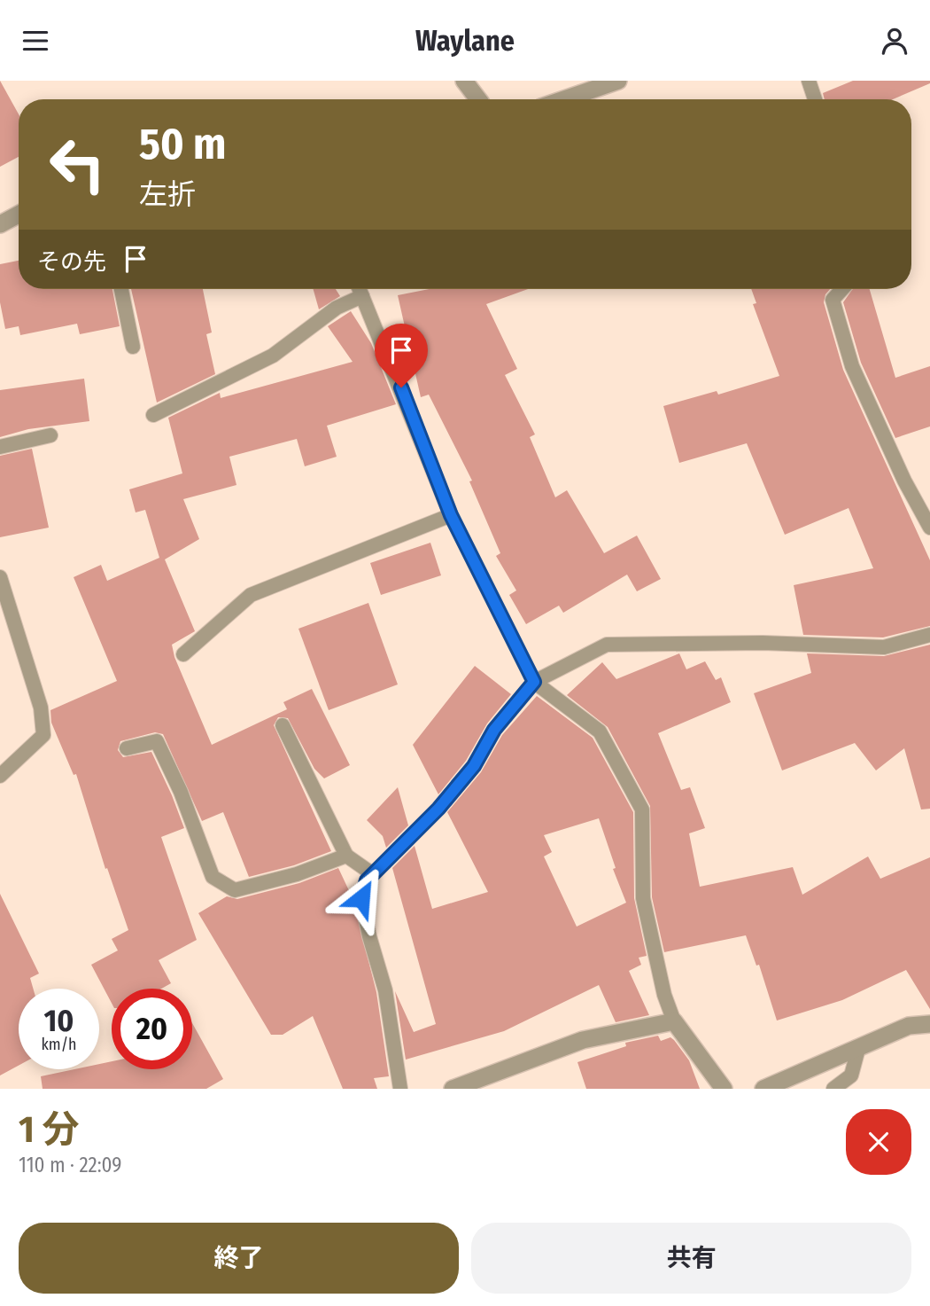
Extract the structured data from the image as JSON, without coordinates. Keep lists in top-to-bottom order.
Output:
{
  "page": {
    "header": "Waylane",
    "turn": ["50 m", "左折"],
    "then": "その先",
    "speed": "10 km/h",
    "limit": "20",
    "heading": ["1 分", "110 m · 22:09"],
    "buttons": ["終了", "共有"]
  }
}
